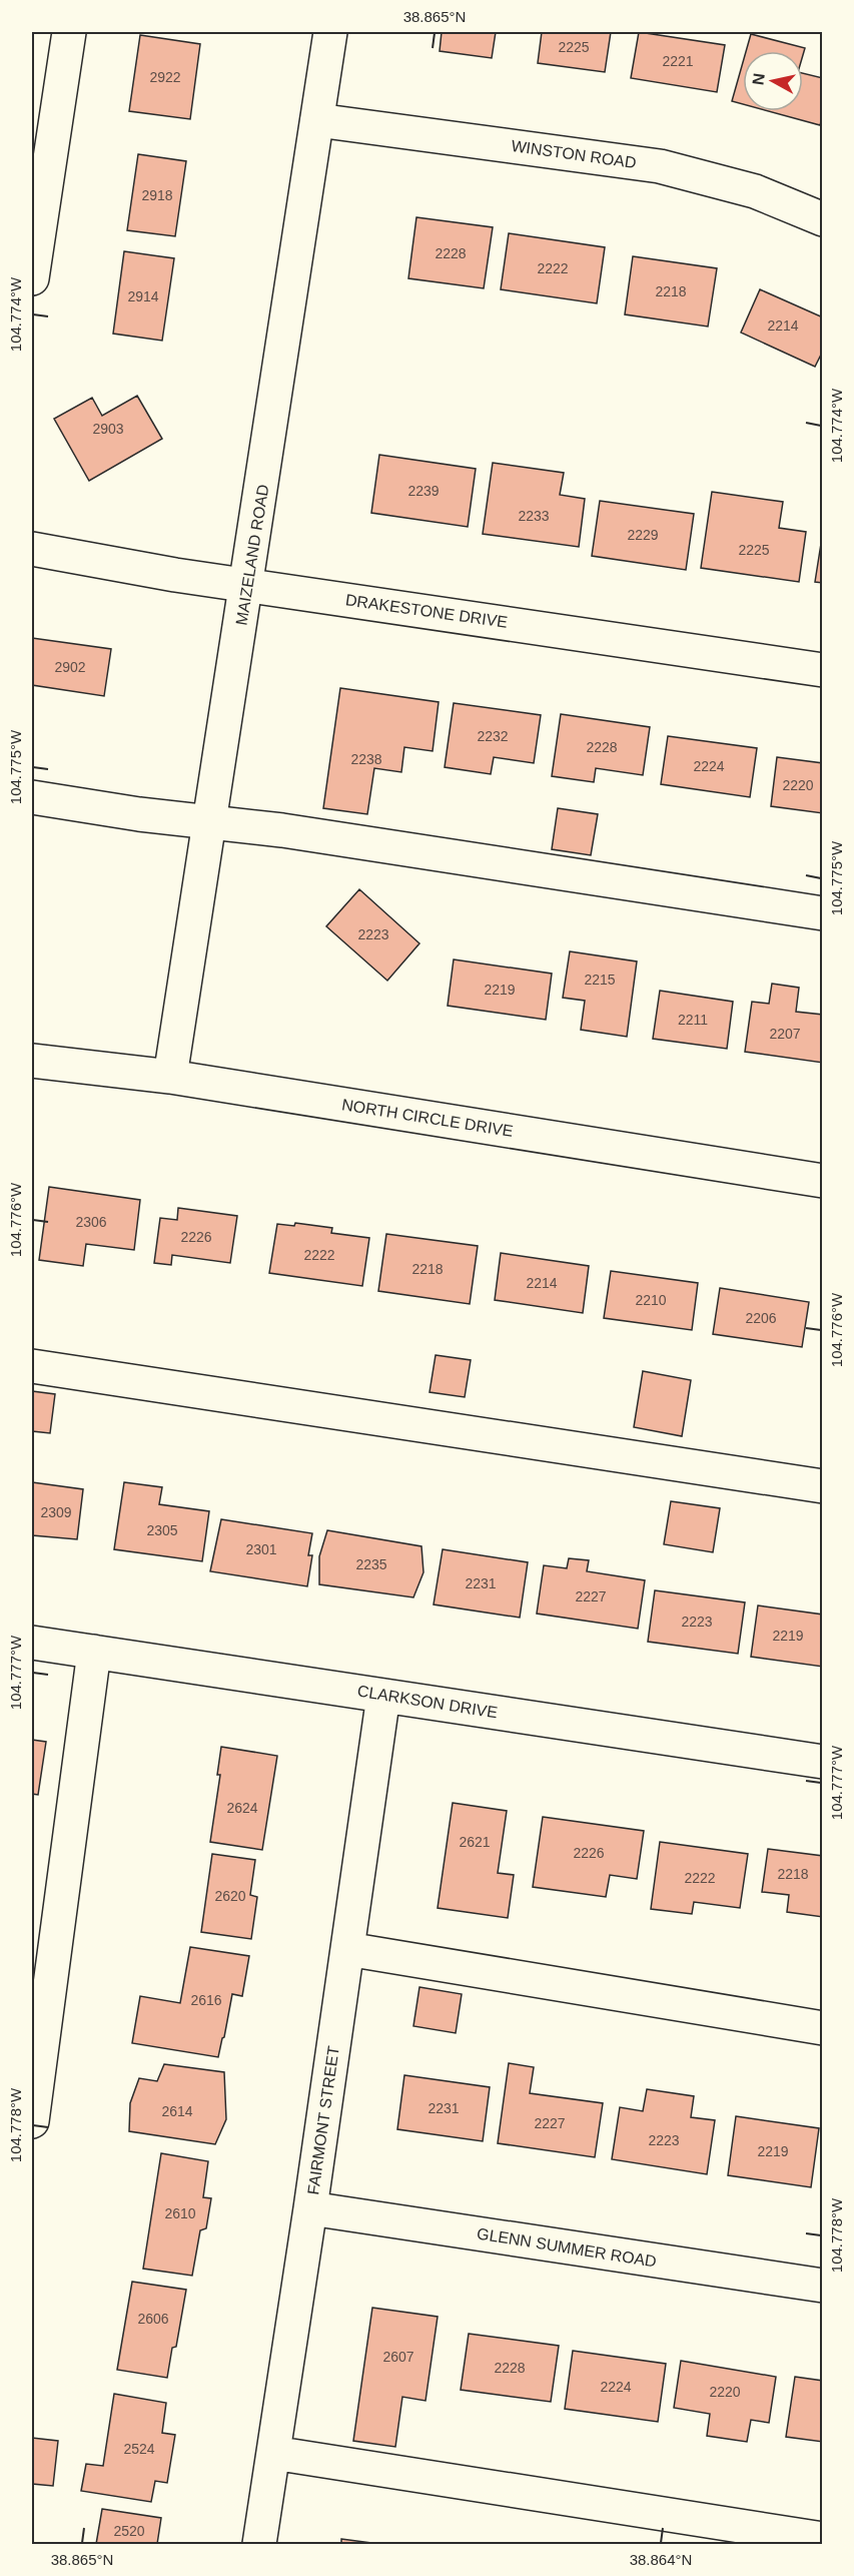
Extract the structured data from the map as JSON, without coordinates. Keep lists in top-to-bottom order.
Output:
{
  "streets": {
    "street": [
      "WINSTON ROAD",
      "MAIZELAND ROAD",
      "DRAKESTONE DRIVE",
      "NORTH CIRCLE DRIVE",
      "CLARKSON DRIVE",
      "FAIRMONT STREET",
      "GLENN SUMMER ROAD"
    ]
  },
  "crossings": [
    ["WINSTON ROAD", "MAIZELAND ROAD"],
    ["MAIZELAND ROAD", "DRAKESTONE DRIVE"],
    ["MAIZELAND ROAD", "NORTH CIRCLE DRIVE"],
    ["CLARKSON DRIVE", "FAIRMONT STREET"],
    ["FAIRMONT STREET", "GLENN SUMMER ROAD"]
  ],
  "house_numbers": [
    "2225",
    "2221",
    "2922",
    "2918",
    "2228",
    "2222",
    "2218",
    "2914",
    "2214",
    "2903",
    "2239",
    "2233",
    "2229",
    "2225",
    "2902",
    "2232",
    "2228",
    "2238",
    "2224",
    "2220",
    "2223",
    "2215",
    "2219",
    "2211",
    "2207",
    "2306",
    "2226",
    "2222",
    "2218",
    "2214",
    "2210",
    "2206",
    "2309",
    "2305",
    "2301",
    "2235",
    "2231",
    "2227",
    "2223",
    "2219",
    "2624",
    "2621",
    "2226",
    "2218",
    "2222",
    "2620",
    "2616",
    "2231",
    "2614",
    "2227",
    "2223",
    "2219",
    "2610",
    "2606",
    "2607",
    "2228",
    "2224",
    "2220",
    "2524",
    "2520"
  ],
  "north": "left",
  "coordinates": [
    "38.865°N",
    "104.774°W",
    "104.775°W",
    "104.776°W",
    "104.777°W",
    "104.778°W",
    "38.864°N"
  ]
}
